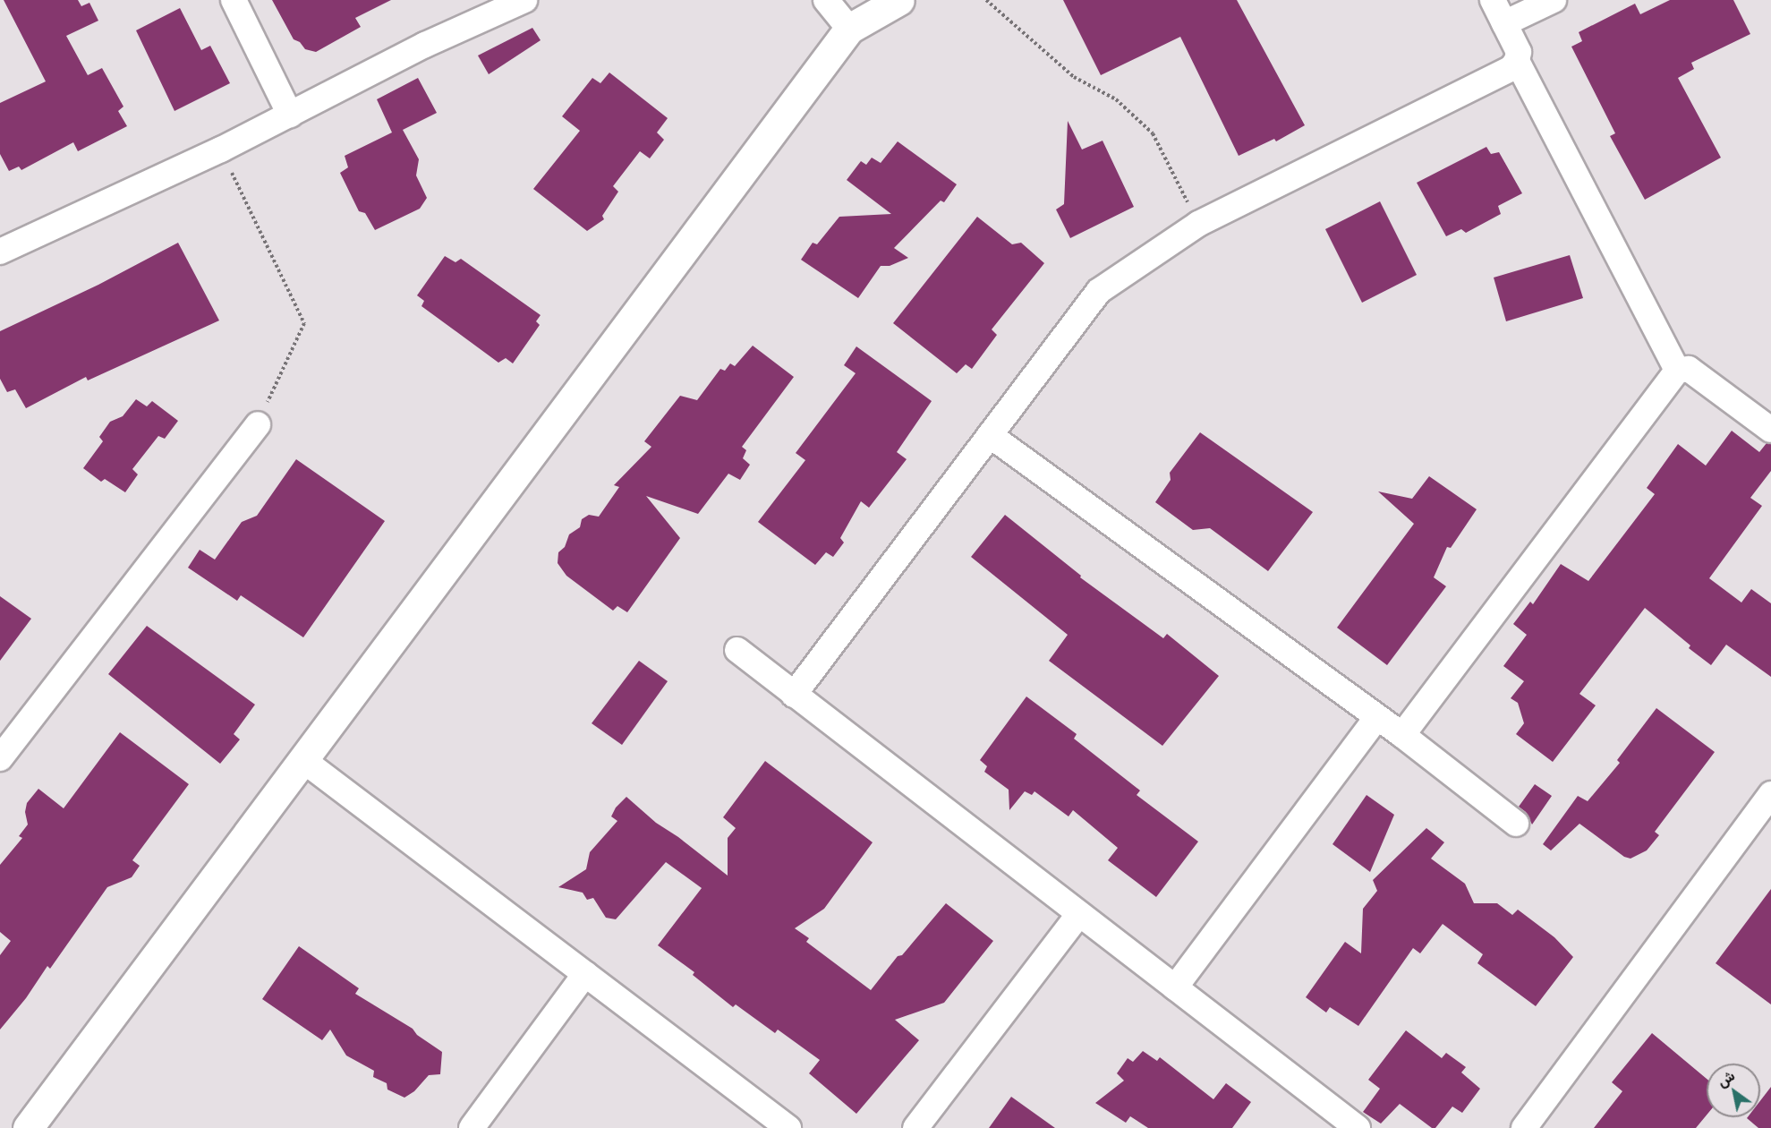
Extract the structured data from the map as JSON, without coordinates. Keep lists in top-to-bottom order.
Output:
{
  "north": "top left"
}
